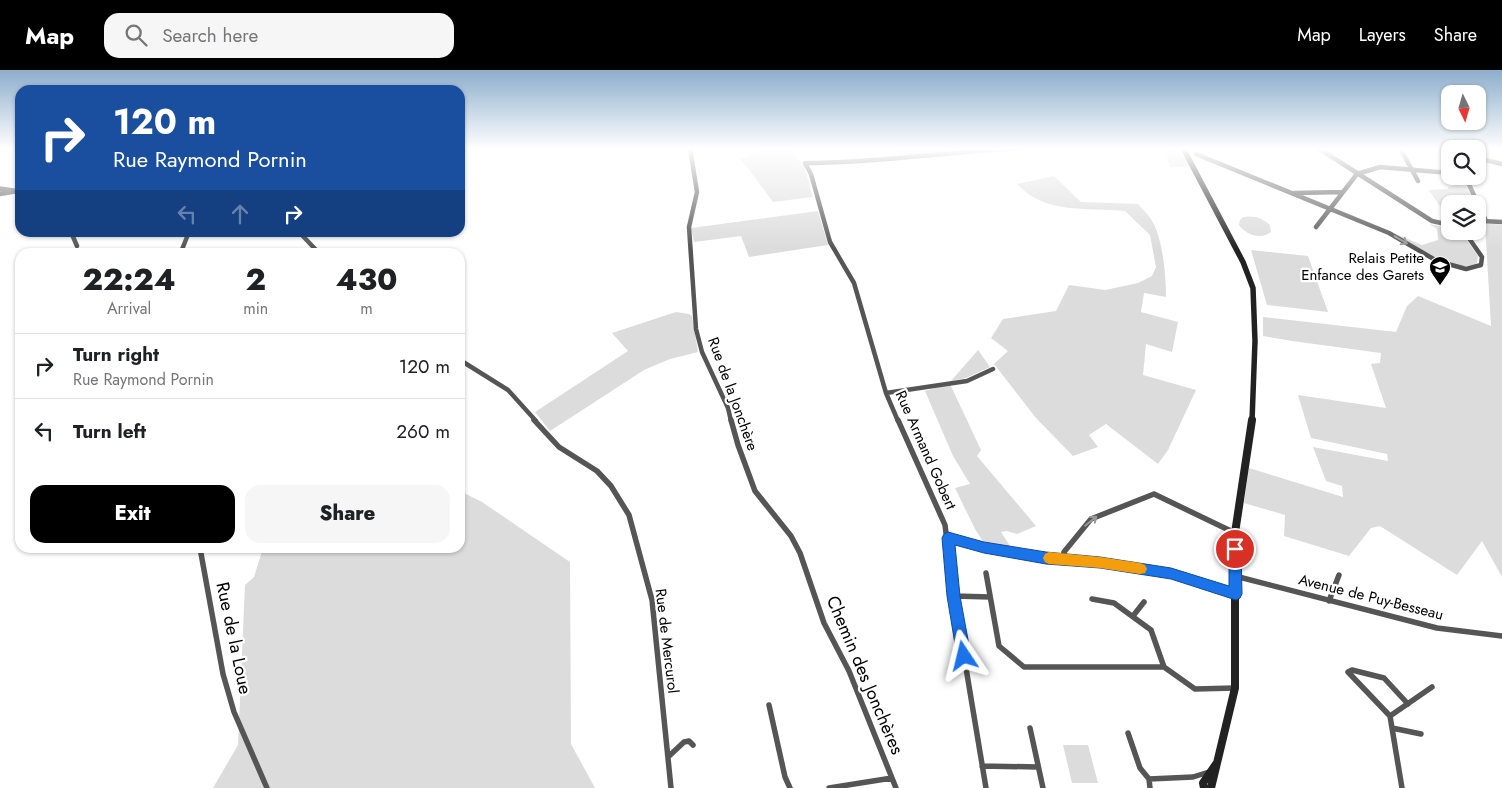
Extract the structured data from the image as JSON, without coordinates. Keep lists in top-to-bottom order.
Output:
{
  "streets": {
    "street": [
      "Rue de la Jonchère",
      "Rue Armand Gobert",
      "Avenue de Puy-Besseau",
      "Rue de la Loue",
      "Rue de Mercurol",
      "Chemin des Jonchères"
    ]
  },
  "crossings": [
    ["Rue de la Jonchère", "Chemin des Jonchères"]
  ],
  "places": {
    "school or university": ["Relais Petite Enfance des Garets"]
  },
  "north": "bottom",
  "page": {
    "header": "Map",
    "search": "Search here",
    "nav": ["Map", "Layers", "Share"],
    "turn": ["120 m", "Rue Raymond Pornin"],
    "eta": [
      "22:24",
      "Arrival",
      "2",
      "min",
      "430",
      "m"
    ],
    "list": [
      {
        "name": "Turn right",
        "note": "Rue Raymond Pornin",
        "value": "120 m"
      },
      {
        "name": "Turn left",
        "value": "260 m"
      }
    ],
    "buttons": ["Exit", "Share"]
  }
}
